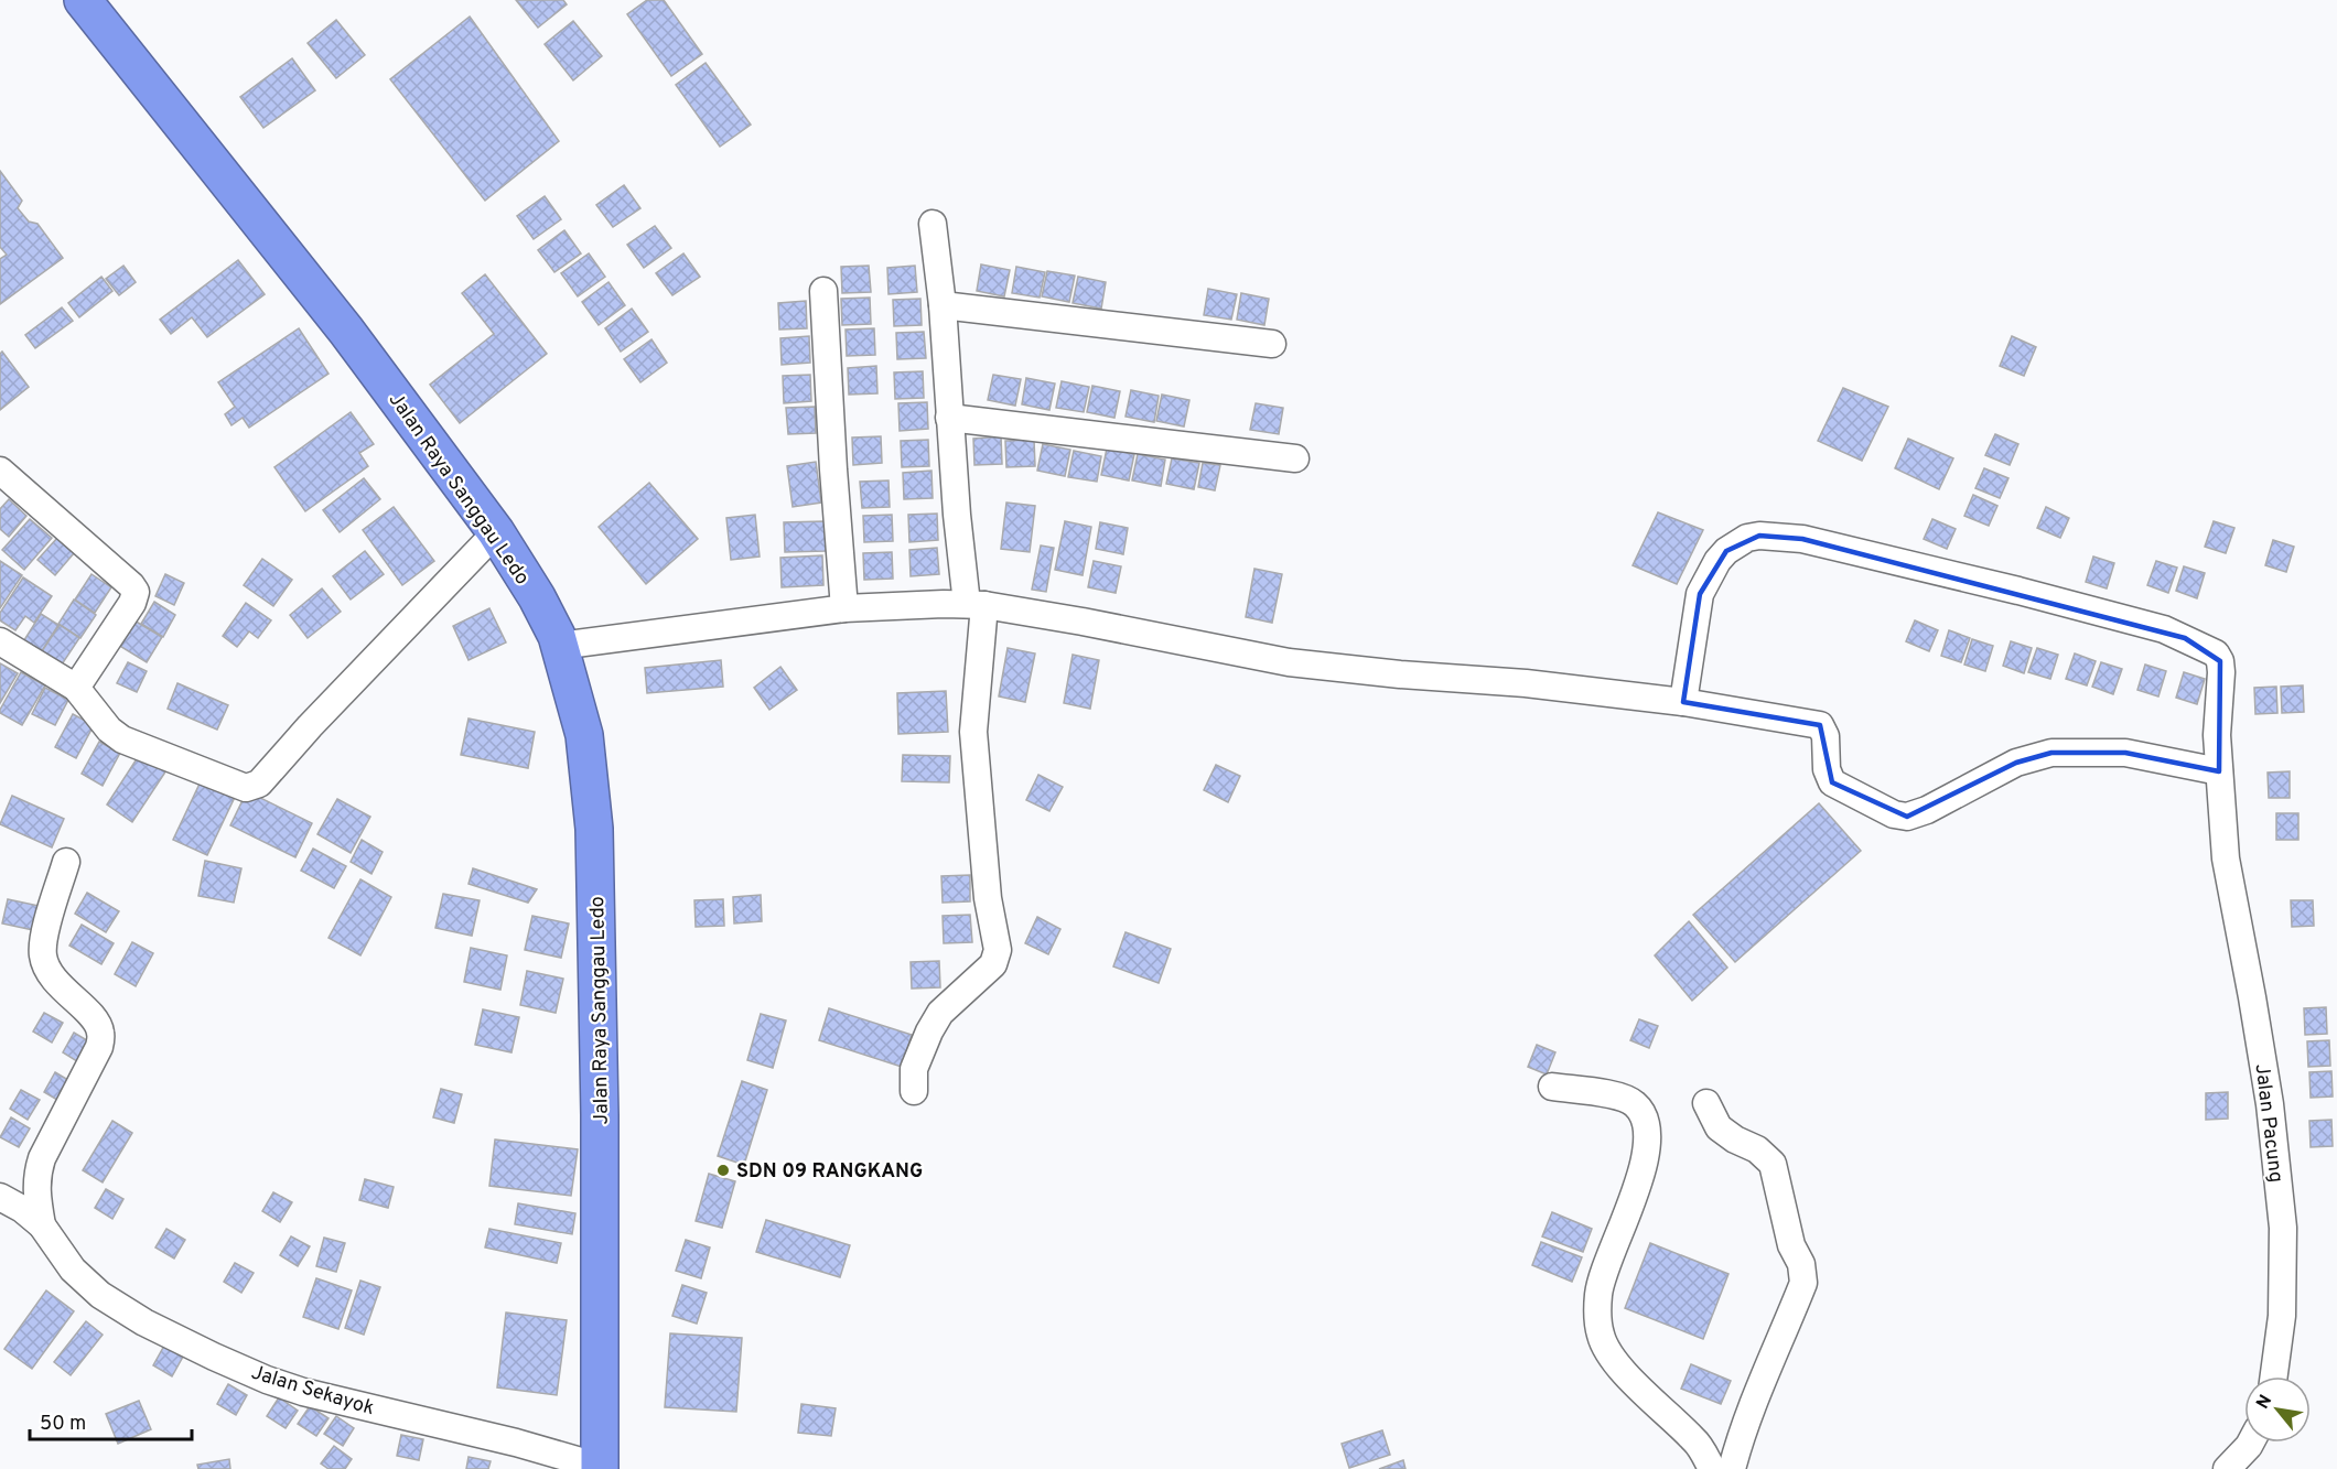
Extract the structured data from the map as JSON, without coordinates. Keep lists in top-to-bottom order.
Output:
{
  "streets": {
    "highway": ["Jalan Raya Sanggau Ledo"],
    "street": ["Jalan Pacung", "Jalan Sekayok"]
  },
  "crossings": [
    ["Jalan Raya Sanggau Ledo", "Jalan Sekayok"]
  ],
  "places": ["SDN 09 RANGKANG"],
  "scale_bar": "50 m",
  "north": "top left"
}
